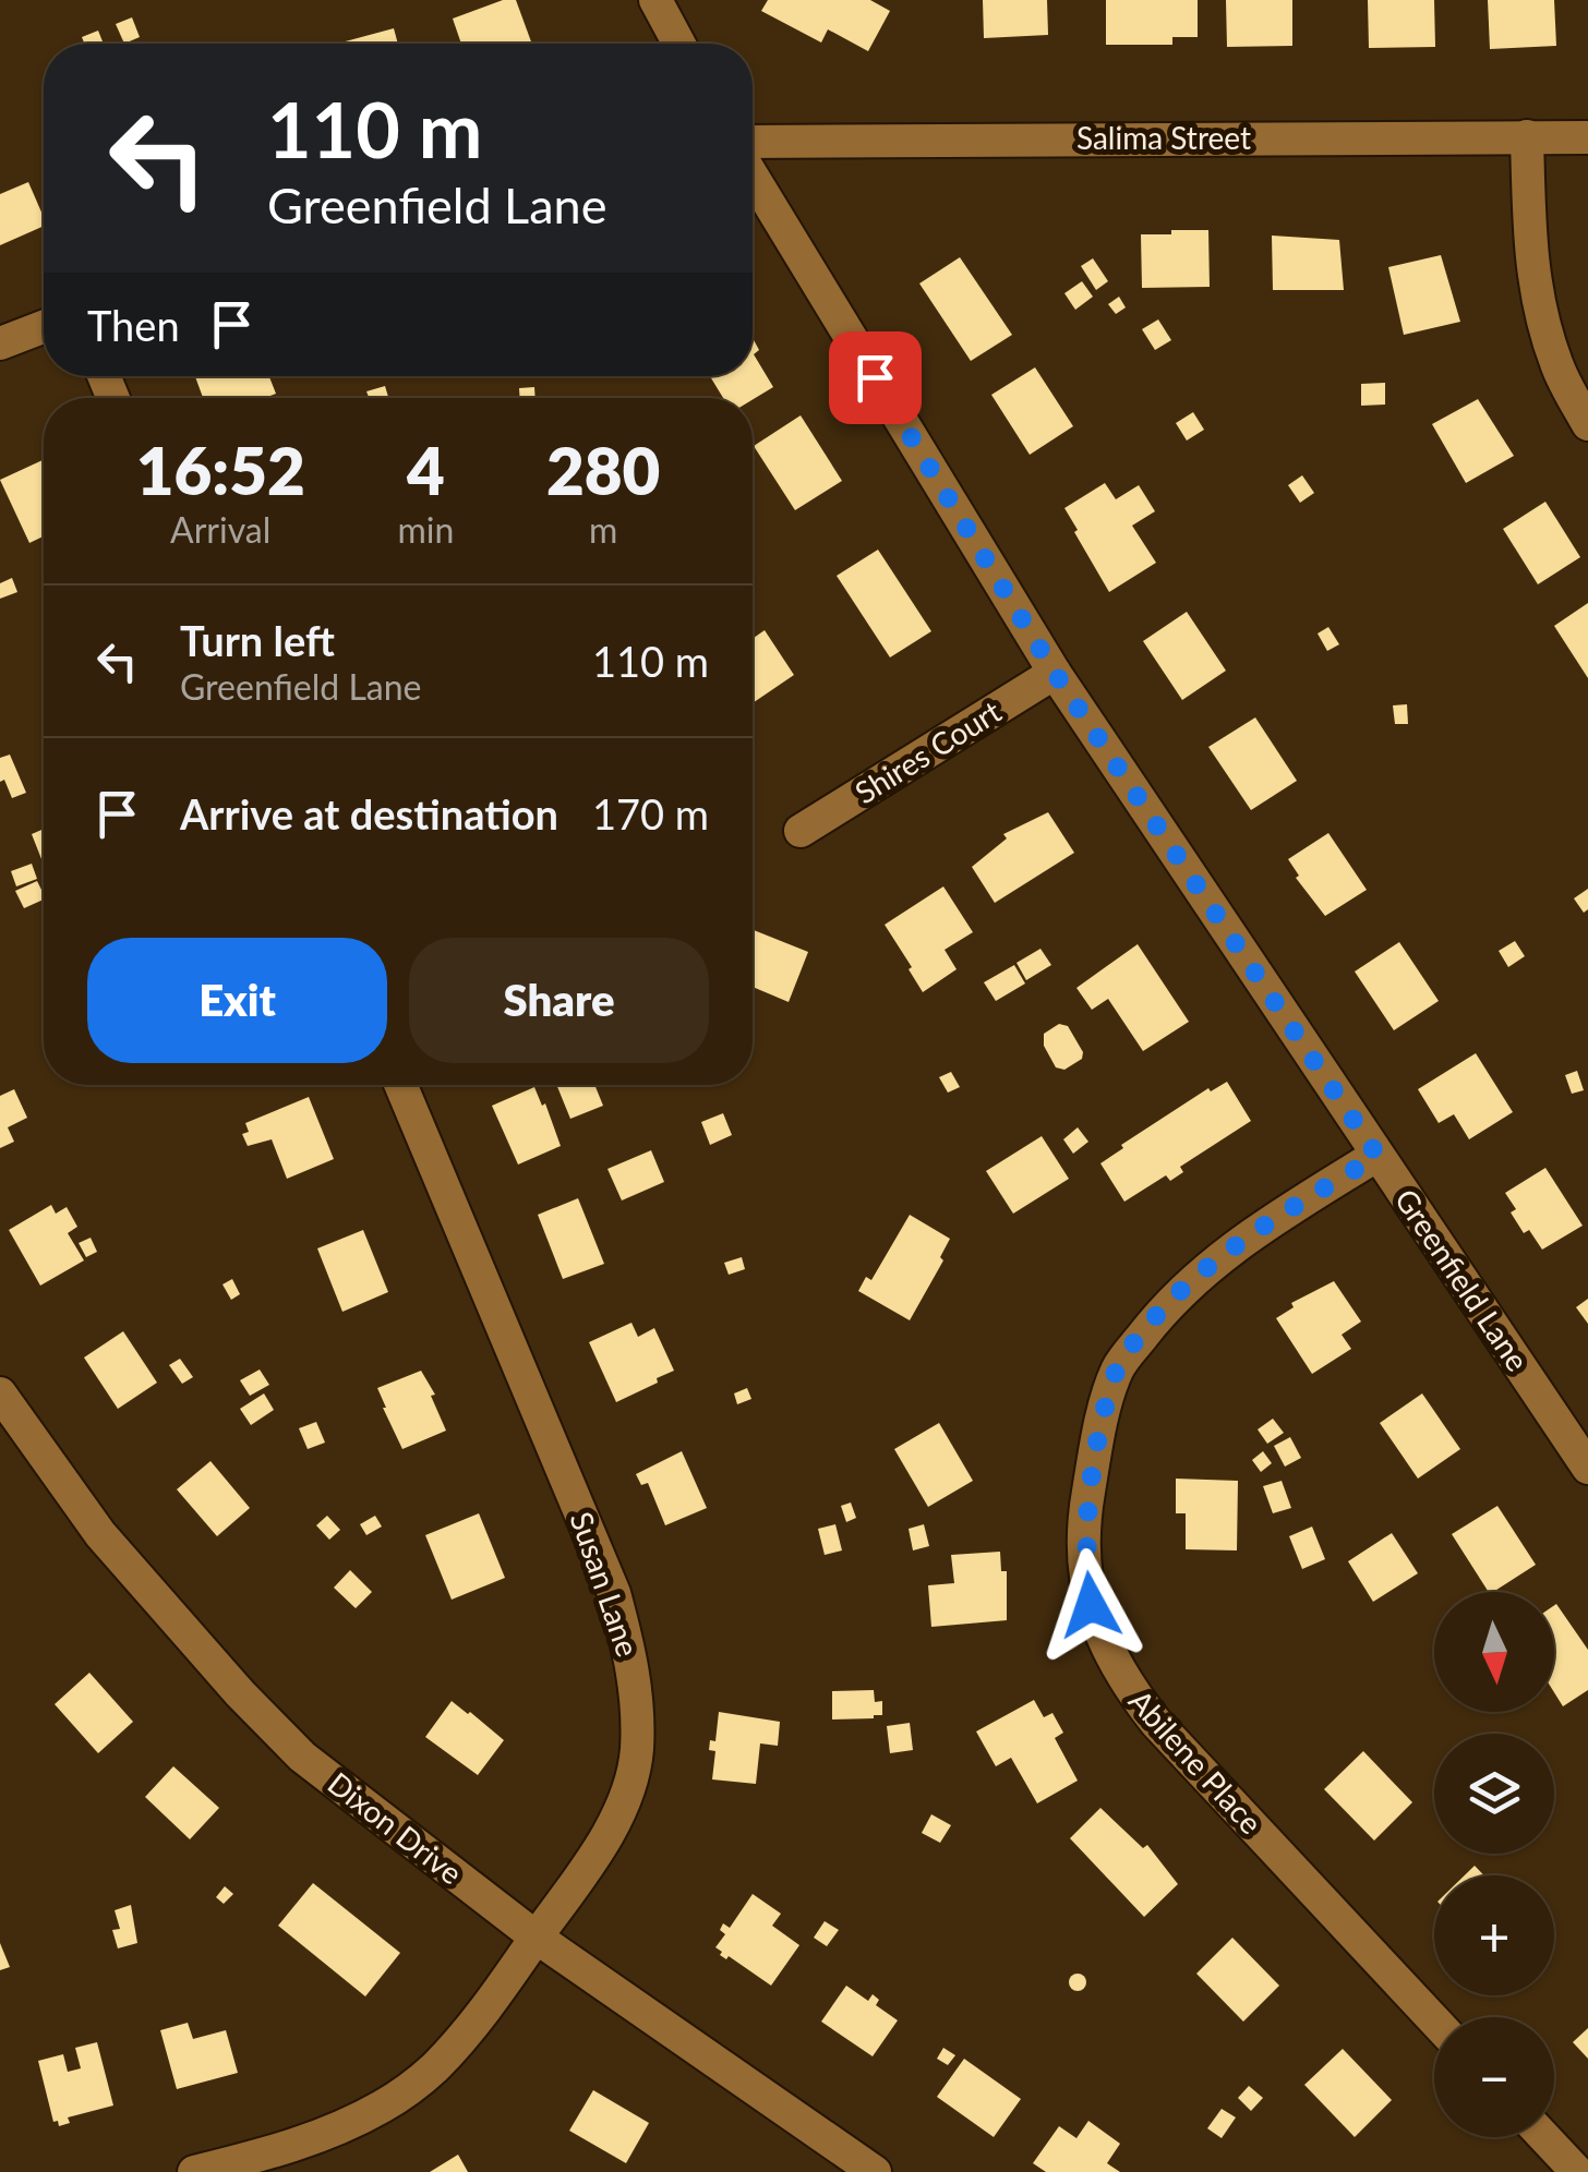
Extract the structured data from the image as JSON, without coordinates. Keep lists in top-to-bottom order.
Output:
{
  "streets": {
    "street": [
      "Salima Street",
      "Shires Court",
      "Greenfield Lane",
      "Susan Lane",
      "Abilene Place",
      "Dixon Drive"
    ]
  },
  "crossings": [
    ["Shires Court", "Greenfield Lane"],
    ["Greenfield Lane", "Abilene Place"],
    ["Susan Lane", "Dixon Drive"]
  ],
  "north": "bottom",
  "page": {
    "turn": ["110 m", "Greenfield Lane"],
    "then": "Then",
    "eta": [
      "16:52",
      "Arrival",
      "4",
      "min",
      "280",
      "m"
    ],
    "list": [
      {
        "name": "Turn left",
        "note": "Greenfield Lane",
        "value": "110 m"
      },
      {
        "name": "Arrive at destination",
        "value": "170 m"
      }
    ],
    "buttons": ["Exit", "Share"],
    "map_buttons": ["+", "−"]
  }
}
